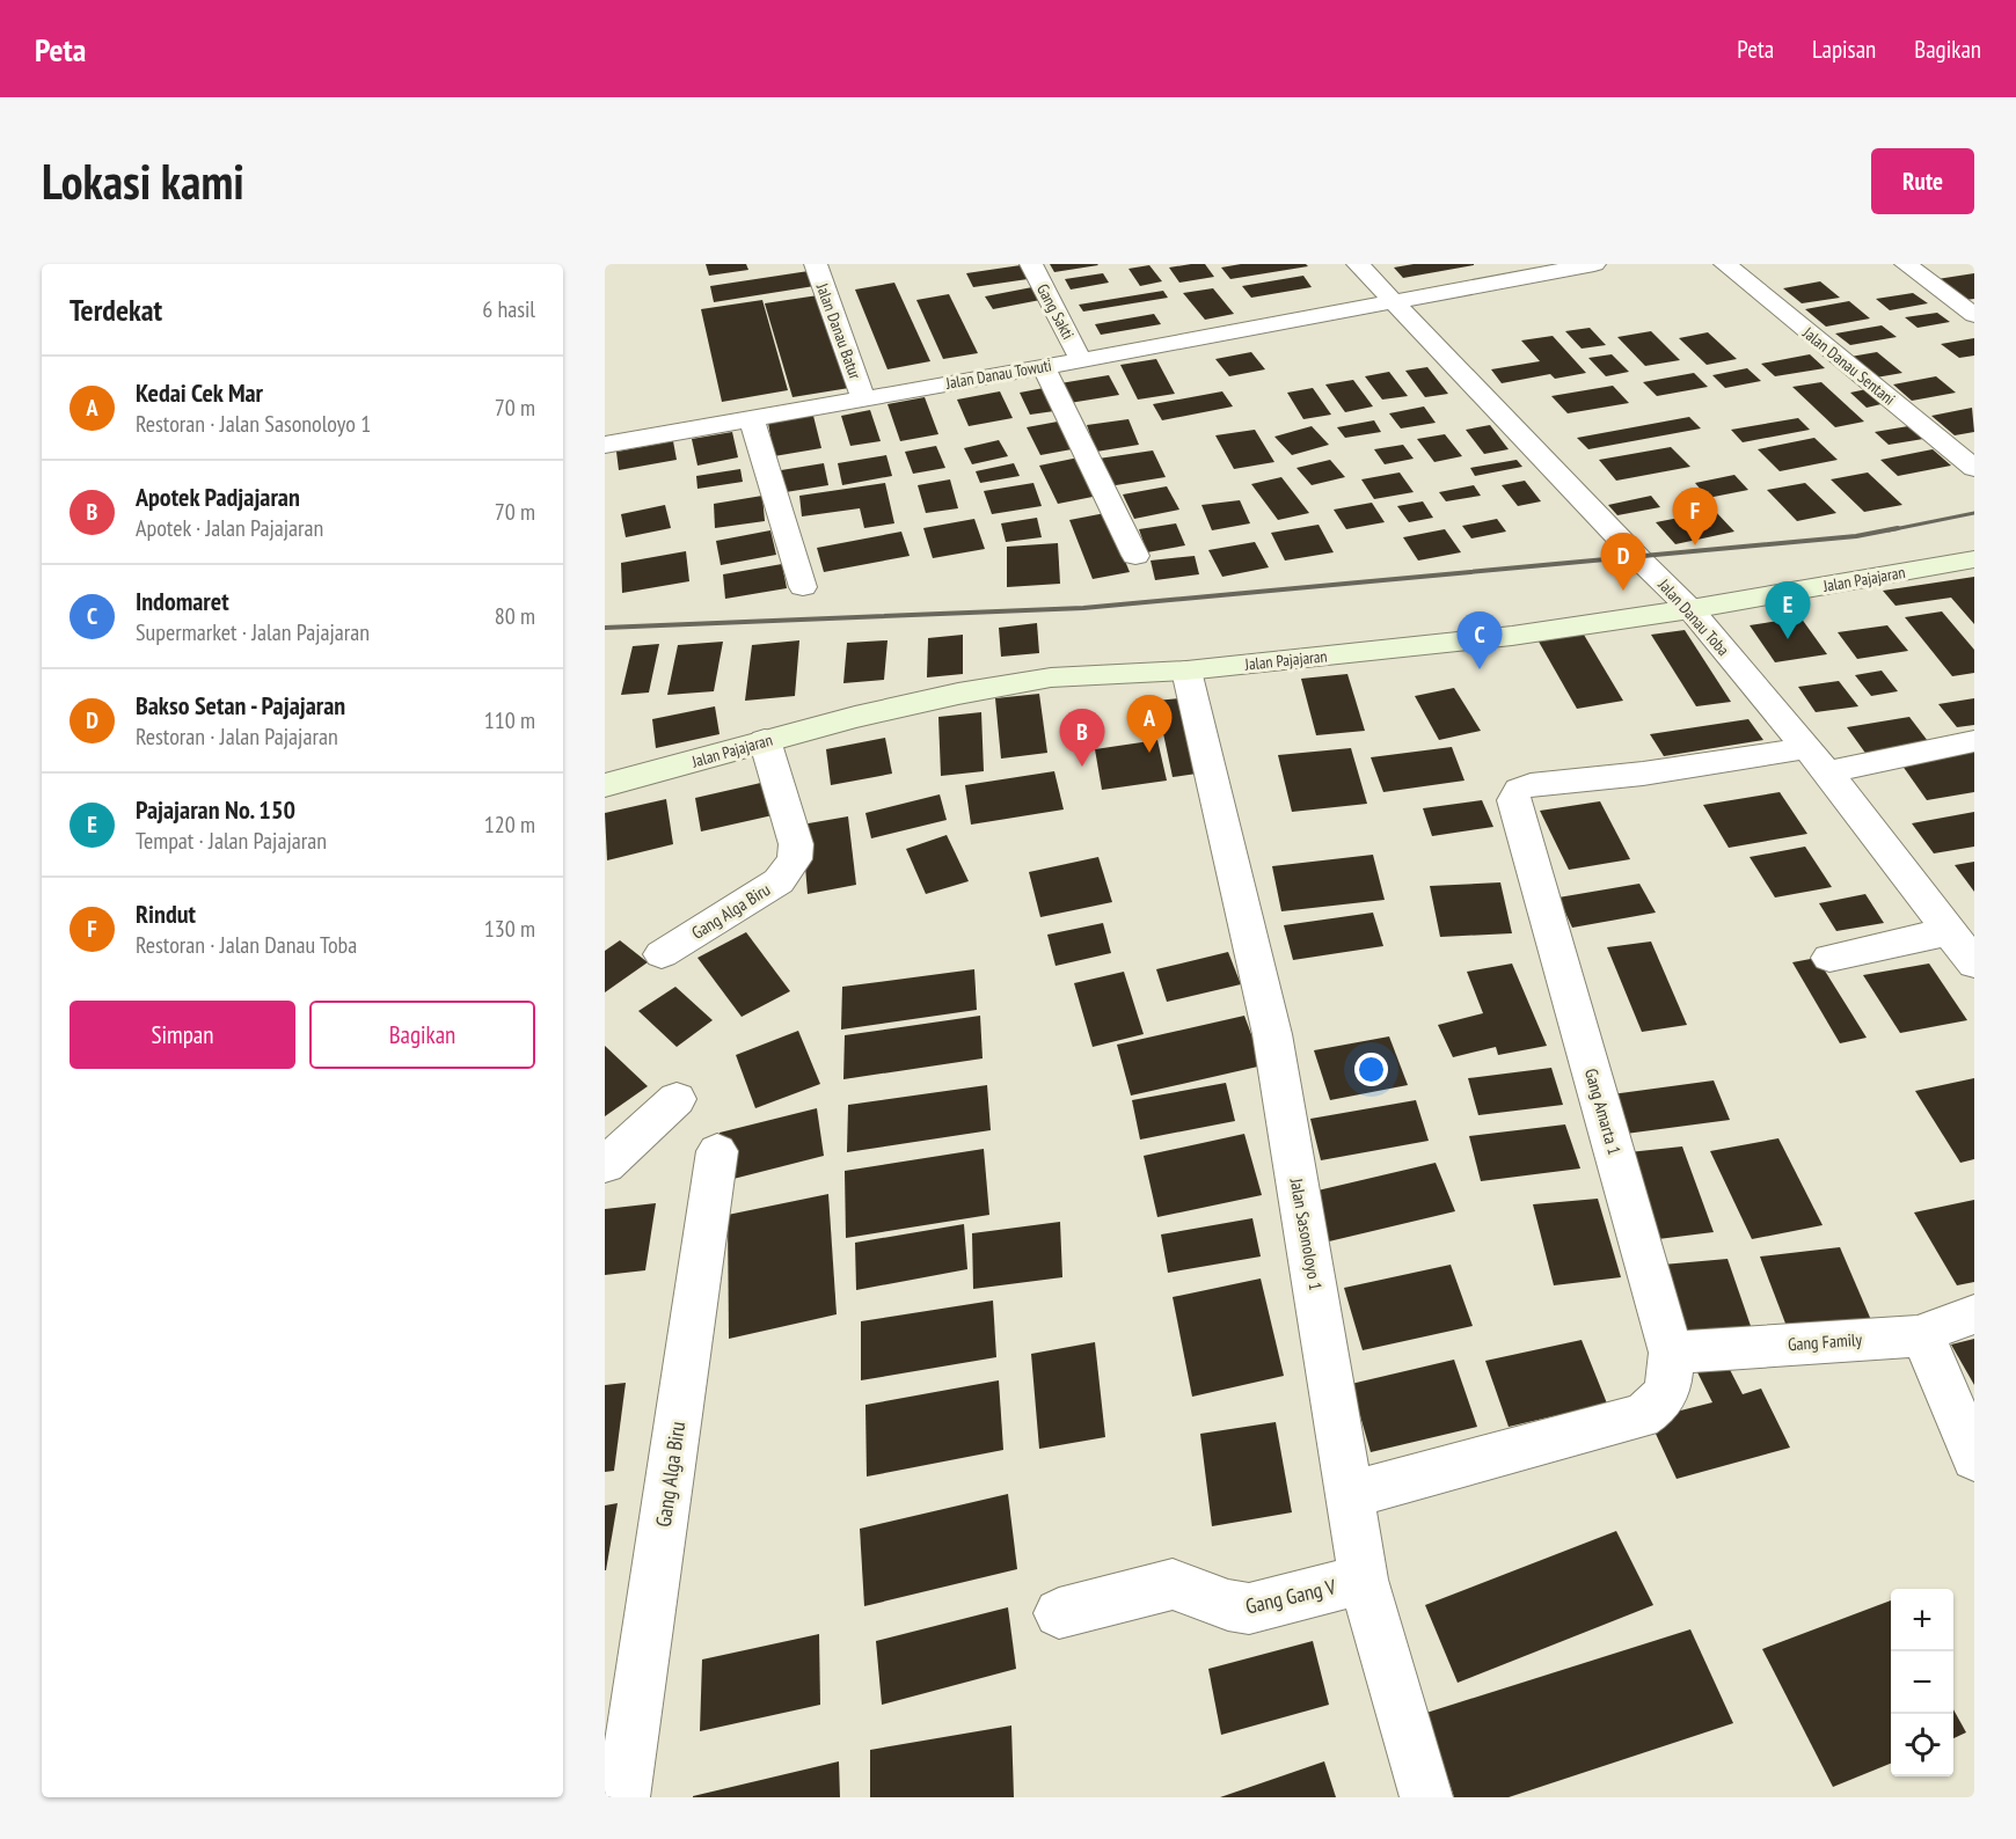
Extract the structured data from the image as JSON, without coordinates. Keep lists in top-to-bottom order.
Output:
{
  "streets": {
    "main road": ["Jalan Pajajaran"],
    "street": [
      "Gang Sakti",
      "Jalan Danau Batur",
      "Jalan Danau Sentani",
      "Jalan Danau Towuti",
      "Jalan Danau Toba",
      "Gang Alga Biru",
      "Gang Amarta 1",
      "Jalan Sasonoloyo 1",
      "Gang Family",
      "Gang Gang V"
    ]
  },
  "crossings": [
    ["Gang Sakti", "Jalan Danau Towuti"],
    ["Jalan Danau Batur", "Jalan Danau Towuti"],
    ["Jalan Danau Towuti", "Jalan Danau Toba"],
    ["Jalan Pajajaran", "Jalan Danau Toba"],
    ["Jalan Pajajaran", "Gang Alga Biru"],
    ["Jalan Pajajaran", "Jalan Sasonoloyo 1"],
    ["Jalan Danau Toba", "Gang Amarta 1"],
    ["Gang Amarta 1", "Jalan Sasonoloyo 1"],
    ["Gang Amarta 1", "Gang Family"],
    ["Jalan Sasonoloyo 1", "Gang Gang V"]
  ],
  "page": {
    "header": "Peta",
    "nav": ["Peta", "Lapisan", "Bagikan"],
    "buttons": [
      "Rute",
      ["Simpan", "Bagikan"]
    ],
    "title": "Lokasi kami",
    "heading": ["Terdekat", "6 hasil"],
    "list": [
      {
        "mark": "A",
        "name": "Kedai Cek Mar",
        "note": "Restoran · Jalan Sasonoloyo 1",
        "value": "70 m"
      },
      {
        "mark": "B",
        "name": "Apotek Padjajaran",
        "note": "Apotek · Jalan Pajajaran",
        "value": "70 m"
      },
      {
        "mark": "C",
        "name": "Indomaret",
        "note": "Supermarket · Jalan Pajajaran",
        "value": "80 m"
      },
      {
        "mark": "D",
        "name": "Bakso Setan - Pajajaran",
        "note": "Restoran · Jalan Pajajaran",
        "value": "110 m"
      },
      {
        "mark": "E",
        "name": "Pajajaran No. 150",
        "note": "Tempat · Jalan Pajajaran",
        "value": "120 m"
      },
      {
        "mark": "F",
        "name": "Rindut",
        "note": "Restoran · Jalan Danau Toba",
        "value": "130 m"
      }
    ],
    "pins": [
      "F",
      "D",
      "E",
      "C",
      "A",
      "B"
    ],
    "map_buttons": ["+", "−"]
  }
}
